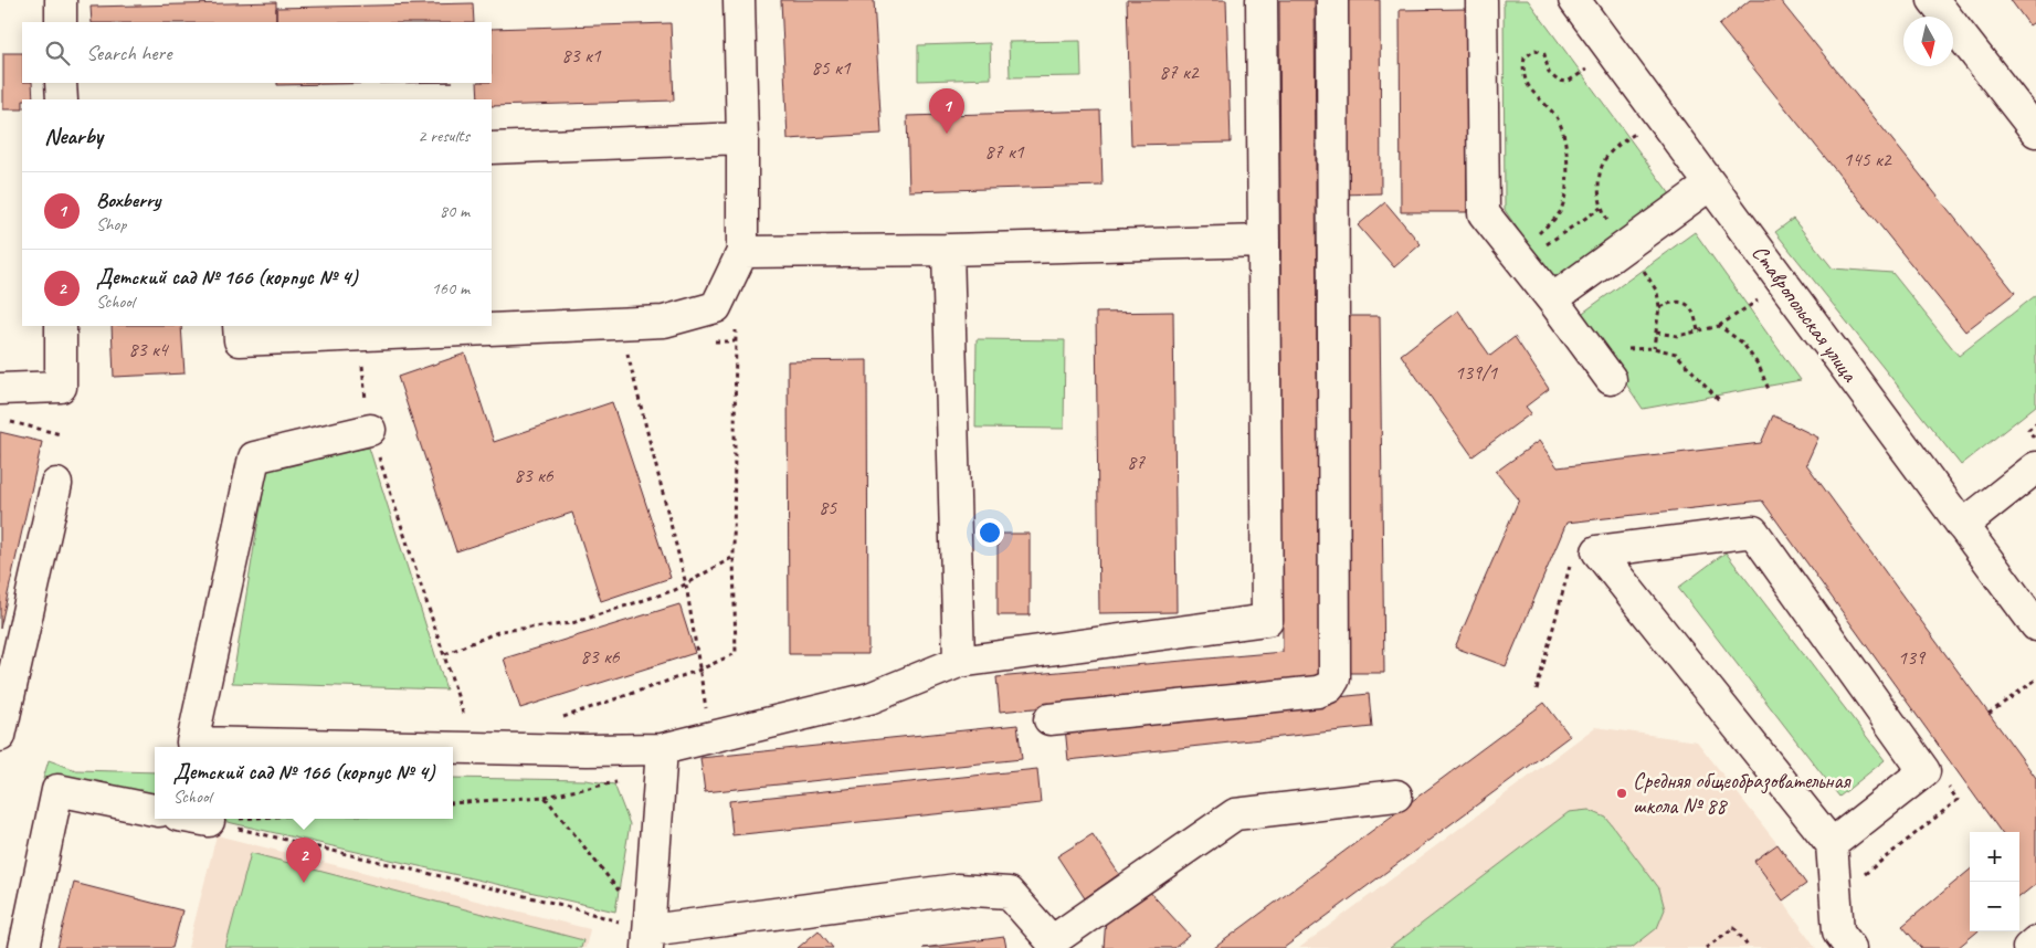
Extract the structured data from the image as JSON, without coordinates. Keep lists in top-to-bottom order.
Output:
{
  "streets": {
    "street": ["Ставропольская улица"]
  },
  "places": ["Средняя общеобразовательная школа № 88"],
  "house_numbers": [
    "83 к1",
    "85 к1",
    "87 к2",
    "87 к1",
    "145 к2",
    "83 к4",
    "139/1",
    "87",
    "83 к6",
    "85",
    "83 к6",
    "139"
  ],
  "north": "bottom",
  "page": {
    "search": "Search here",
    "pins": ["1", "2"],
    "heading": ["Nearby", "2 results"],
    "list": [
      {
        "mark": "1",
        "name": "Boxberry",
        "note": "Shop",
        "value": "80 m"
      },
      {
        "mark": "2",
        "name": "Детский сад № 166 (корпус № 4)",
        "note": "School",
        "value": "160 m"
      }
    ],
    "popup": ["Детский сад № 166 (корпус № 4)", "School"],
    "map_buttons": ["+", "−"]
  }
}
